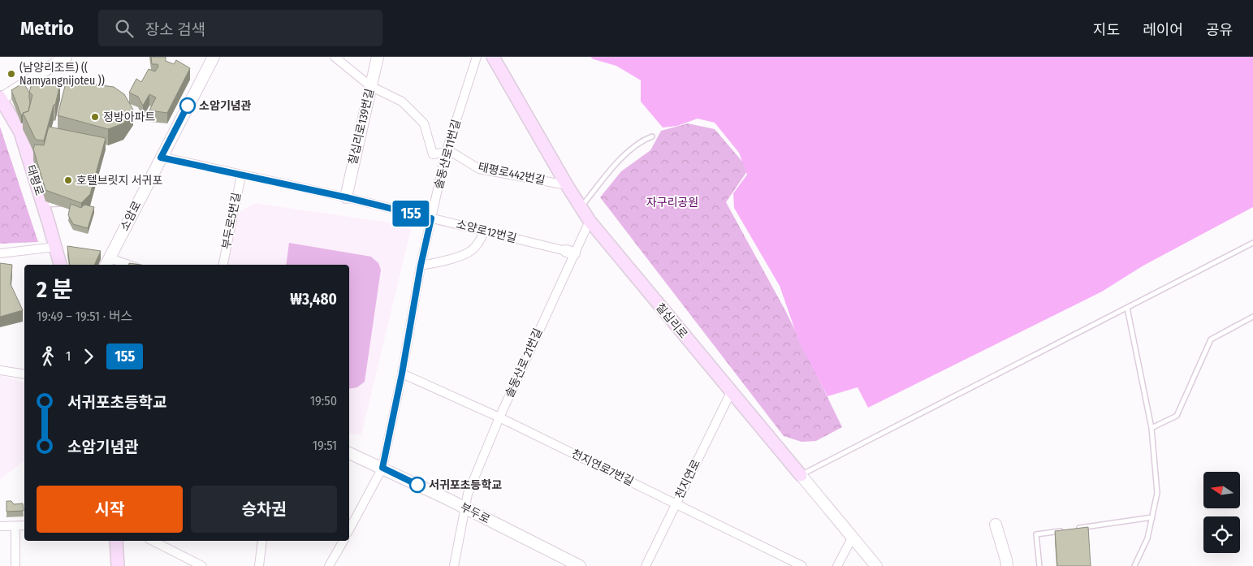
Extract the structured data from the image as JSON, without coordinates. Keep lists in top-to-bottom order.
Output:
{
  "streets": {
    "main road": ["태평로", "칠십리로"],
    "street": [
      "칠십리로139번길",
      "솔동산로11번길",
      "태평로442번길",
      "소암로",
      "부두로5번길",
      "소양로12번길",
      "솔동산로 21번길",
      "천지연로7번길",
      "천지연로",
      "부두로"
    ]
  },
  "crossings": [
    ["칠십리로139번길", "태평로442번길"],
    ["칠십리로139번길", "소양로12번길"],
    ["솔동산로11번길", "태평로442번길"],
    ["솔동산로11번길", "소양로12번길"],
    ["솔동산로11번길", "천지연로7번길"],
    ["솔동산로11번길", "부두로"],
    ["태평로442번길", "칠십리로"],
    ["소암로", "소양로12번길"],
    ["부두로5번길", "소양로12번길"],
    ["소양로12번길", "솔동산로 21번길"],
    ["칠십리로", "솔동산로 21번길"],
    ["칠십리로", "천지연로"],
    ["솔동산로 21번길", "천지연로7번길"],
    ["솔동산로 21번길", "부두로"],
    ["천지연로7번길", "천지연로"]
  ],
  "parks": ["자구리공원"],
  "places": [
    "(남양리조트) (( Namyangnijoteu ))",
    "소암기념관",
    "정방아파트",
    "호텔브릿지 서귀포",
    "서귀포초등학교"
  ],
  "lines": ["bus line 155"],
  "north": "left",
  "page": {
    "header": "Metrio",
    "search": "장소 검색",
    "nav": ["지도", "레이어", "공유"],
    "on_map": "155",
    "heading": ["2 분", "19:49 – 19:51 · 버스", "₩3,480"],
    "legs": ["1", "155"],
    "list": [
      {
        "name": "서귀포초등학교",
        "value": "19:50"
      },
      {
        "name": "소암기념관",
        "value": "19:51"
      }
    ],
    "buttons": ["시작", "승차권"]
  }
}
